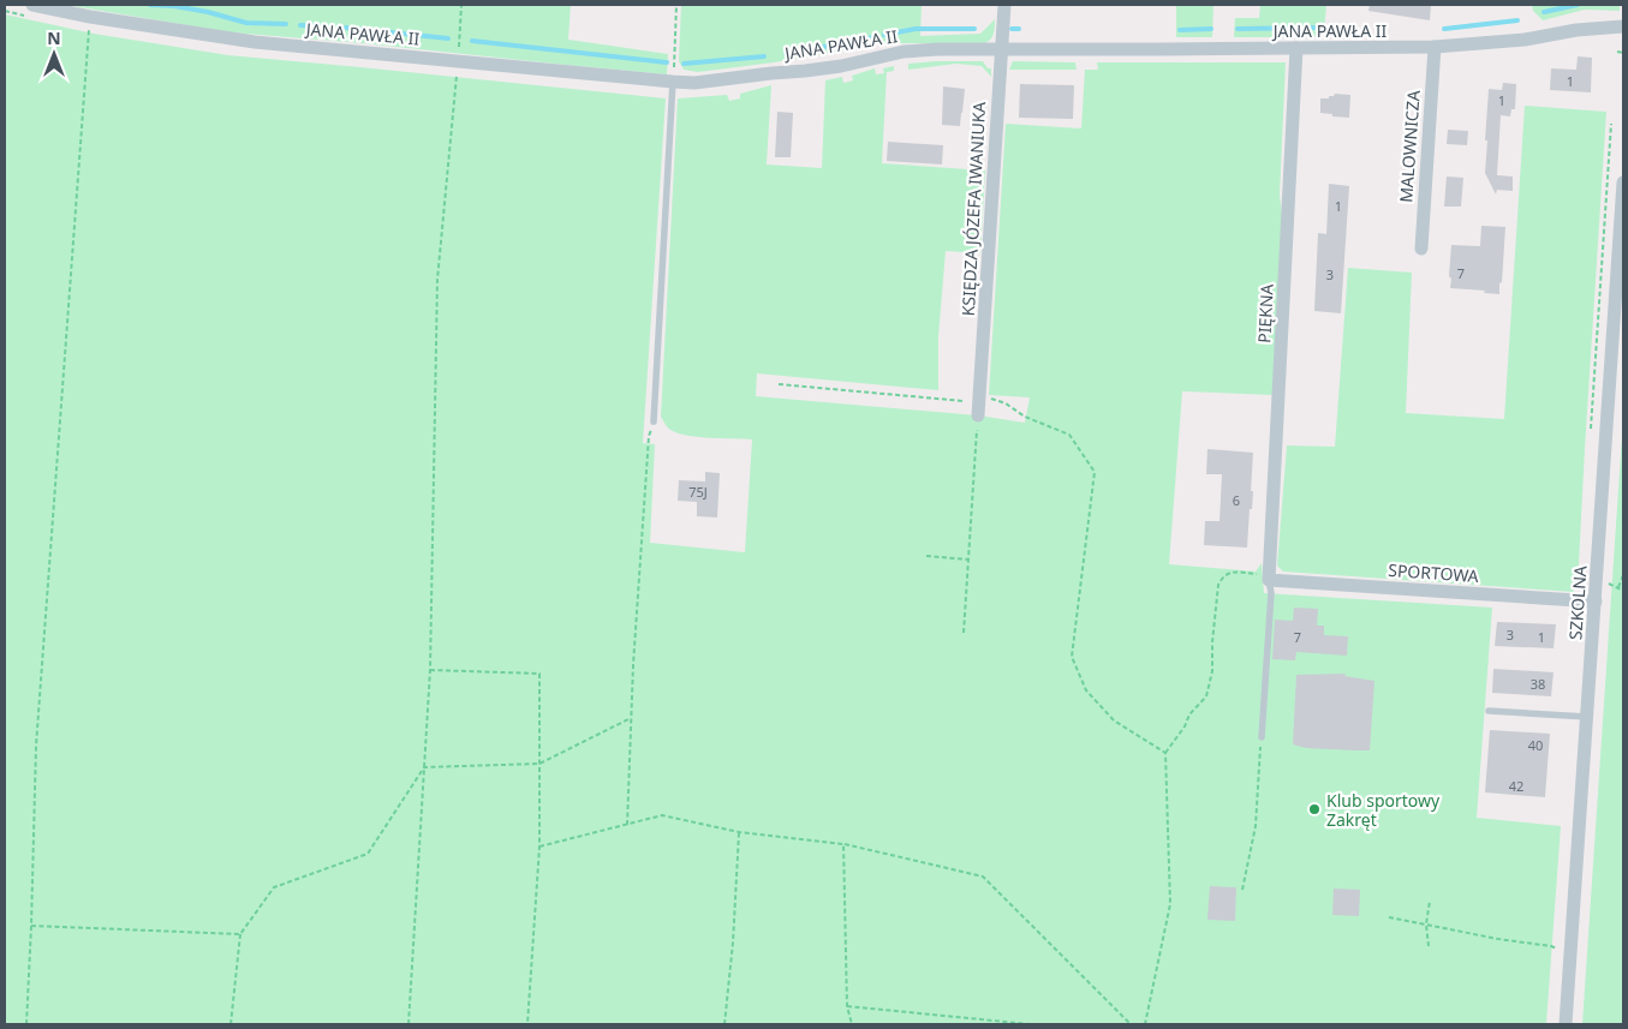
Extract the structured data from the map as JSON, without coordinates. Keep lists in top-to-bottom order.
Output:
{
  "streets": {
    "street": [
      "JANA PAWŁA II",
      "MALOWNICZA",
      "KSIĘDZA JÓZEFA IWANIUKA",
      "PIĘKNA",
      "SPORTOWA",
      "SZKOLNA"
    ]
  },
  "crossings": [
    ["JANA PAWŁA II", "MALOWNICZA"],
    ["JANA PAWŁA II", "KSIĘDZA JÓZEFA IWANIUKA"],
    ["JANA PAWŁA II", "PIĘKNA"],
    ["PIĘKNA", "SPORTOWA"],
    ["SPORTOWA", "SZKOLNA"]
  ],
  "places": ["Klub sportowy Zakręt"],
  "house_numbers": [
    "1",
    "1",
    "1",
    "7",
    "3",
    "75J",
    "6",
    "3",
    "7",
    "1",
    "38",
    "40",
    "42"
  ],
  "north": "top"
}
